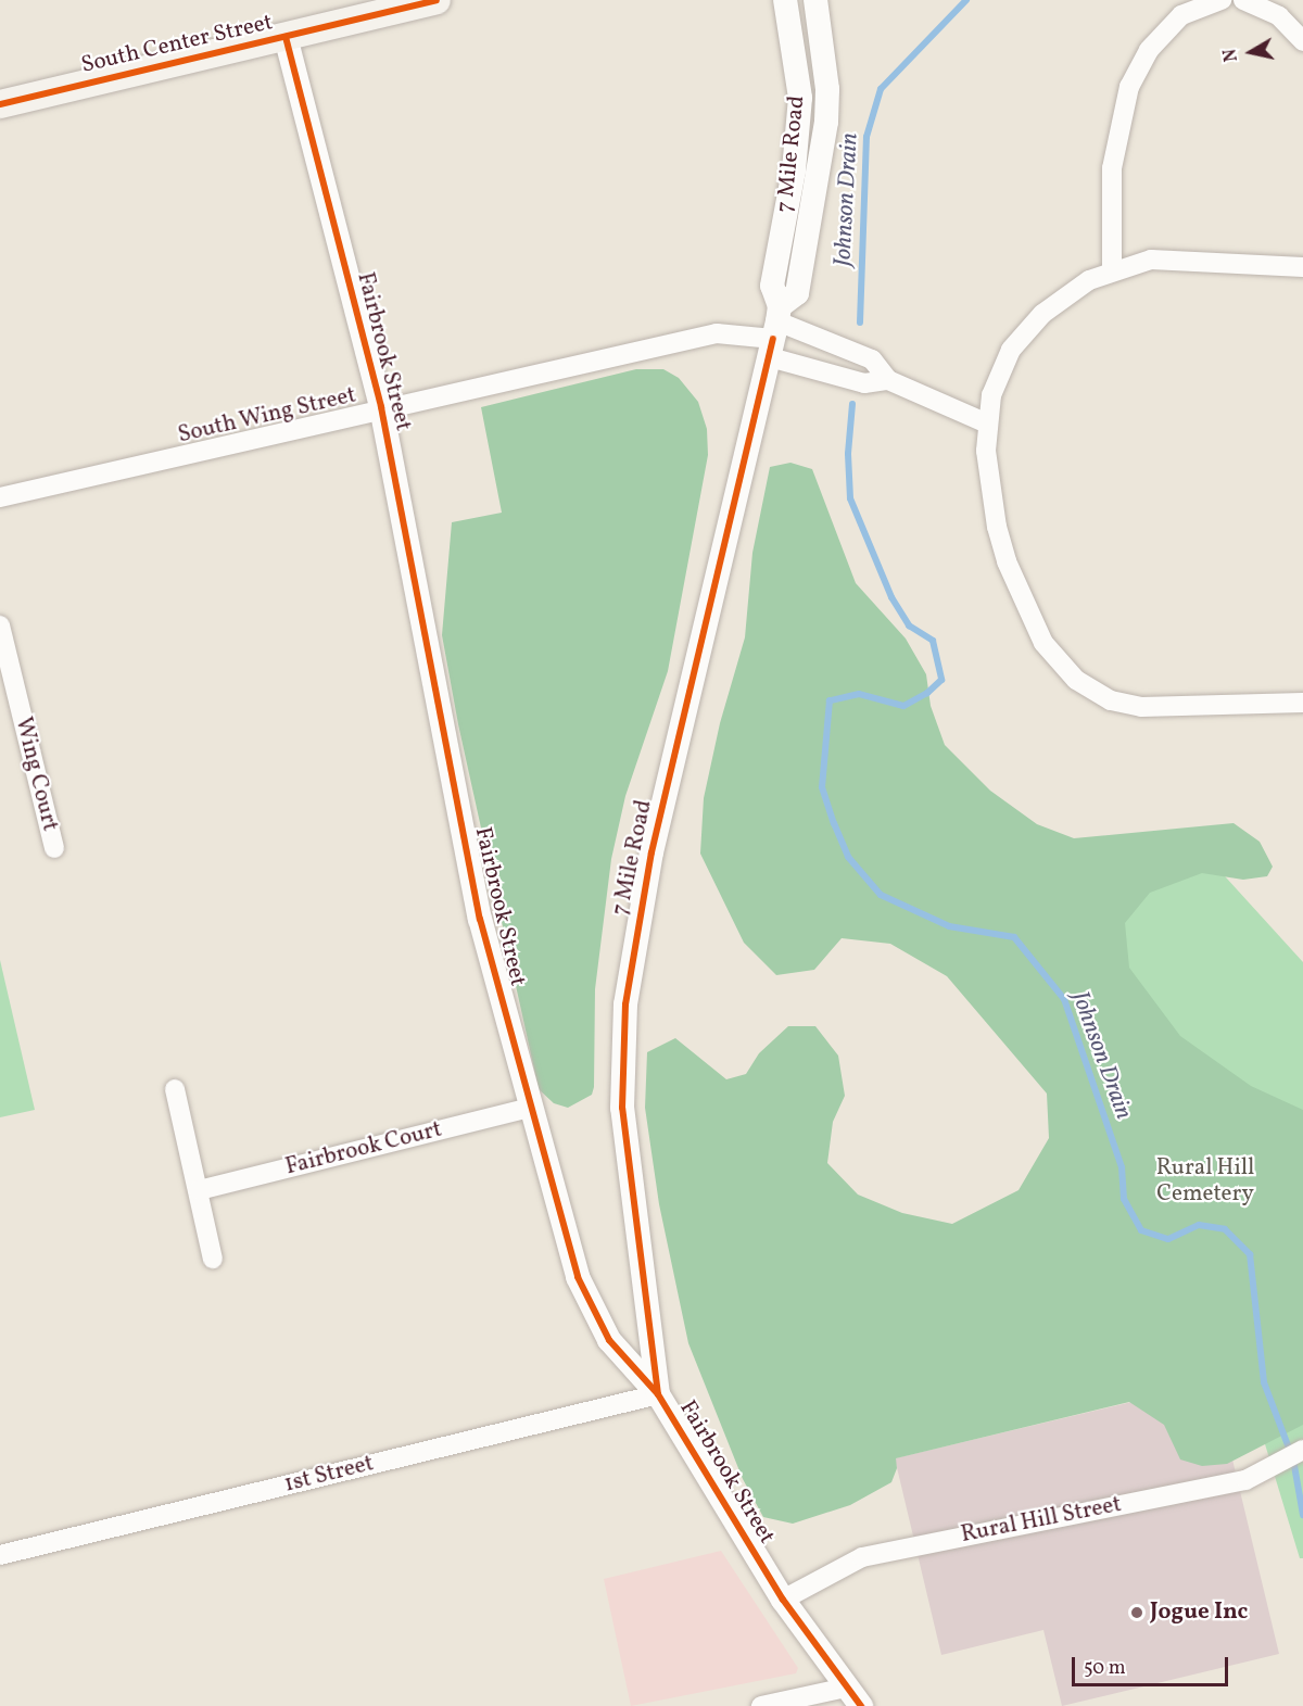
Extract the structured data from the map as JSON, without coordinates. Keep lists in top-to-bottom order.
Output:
{
  "streets": {
    "main road": ["South Center Street"],
    "street": [
      "7 Mile Road",
      "Fairbrook Street",
      "South Wing Street",
      "Wing Court",
      "Fairbrook Court",
      "1st Street",
      "Rural Hill Street"
    ]
  },
  "crossings": [
    ["South Center Street", "Fairbrook Street"],
    ["7 Mile Road", "Fairbrook Street"],
    ["7 Mile Road", "South Wing Street"],
    ["7 Mile Road", "1st Street"],
    ["Fairbrook Street", "South Wing Street"],
    ["Fairbrook Street", "Fairbrook Court"],
    ["Fairbrook Street", "1st Street"],
    ["Fairbrook Street", "Rural Hill Street"]
  ],
  "water": ["Johnson Drain"],
  "parks": ["Rural Hill Cemetery"],
  "places": ["Jogue Inc"],
  "scale_bar": "50 m",
  "north": "left"
}
